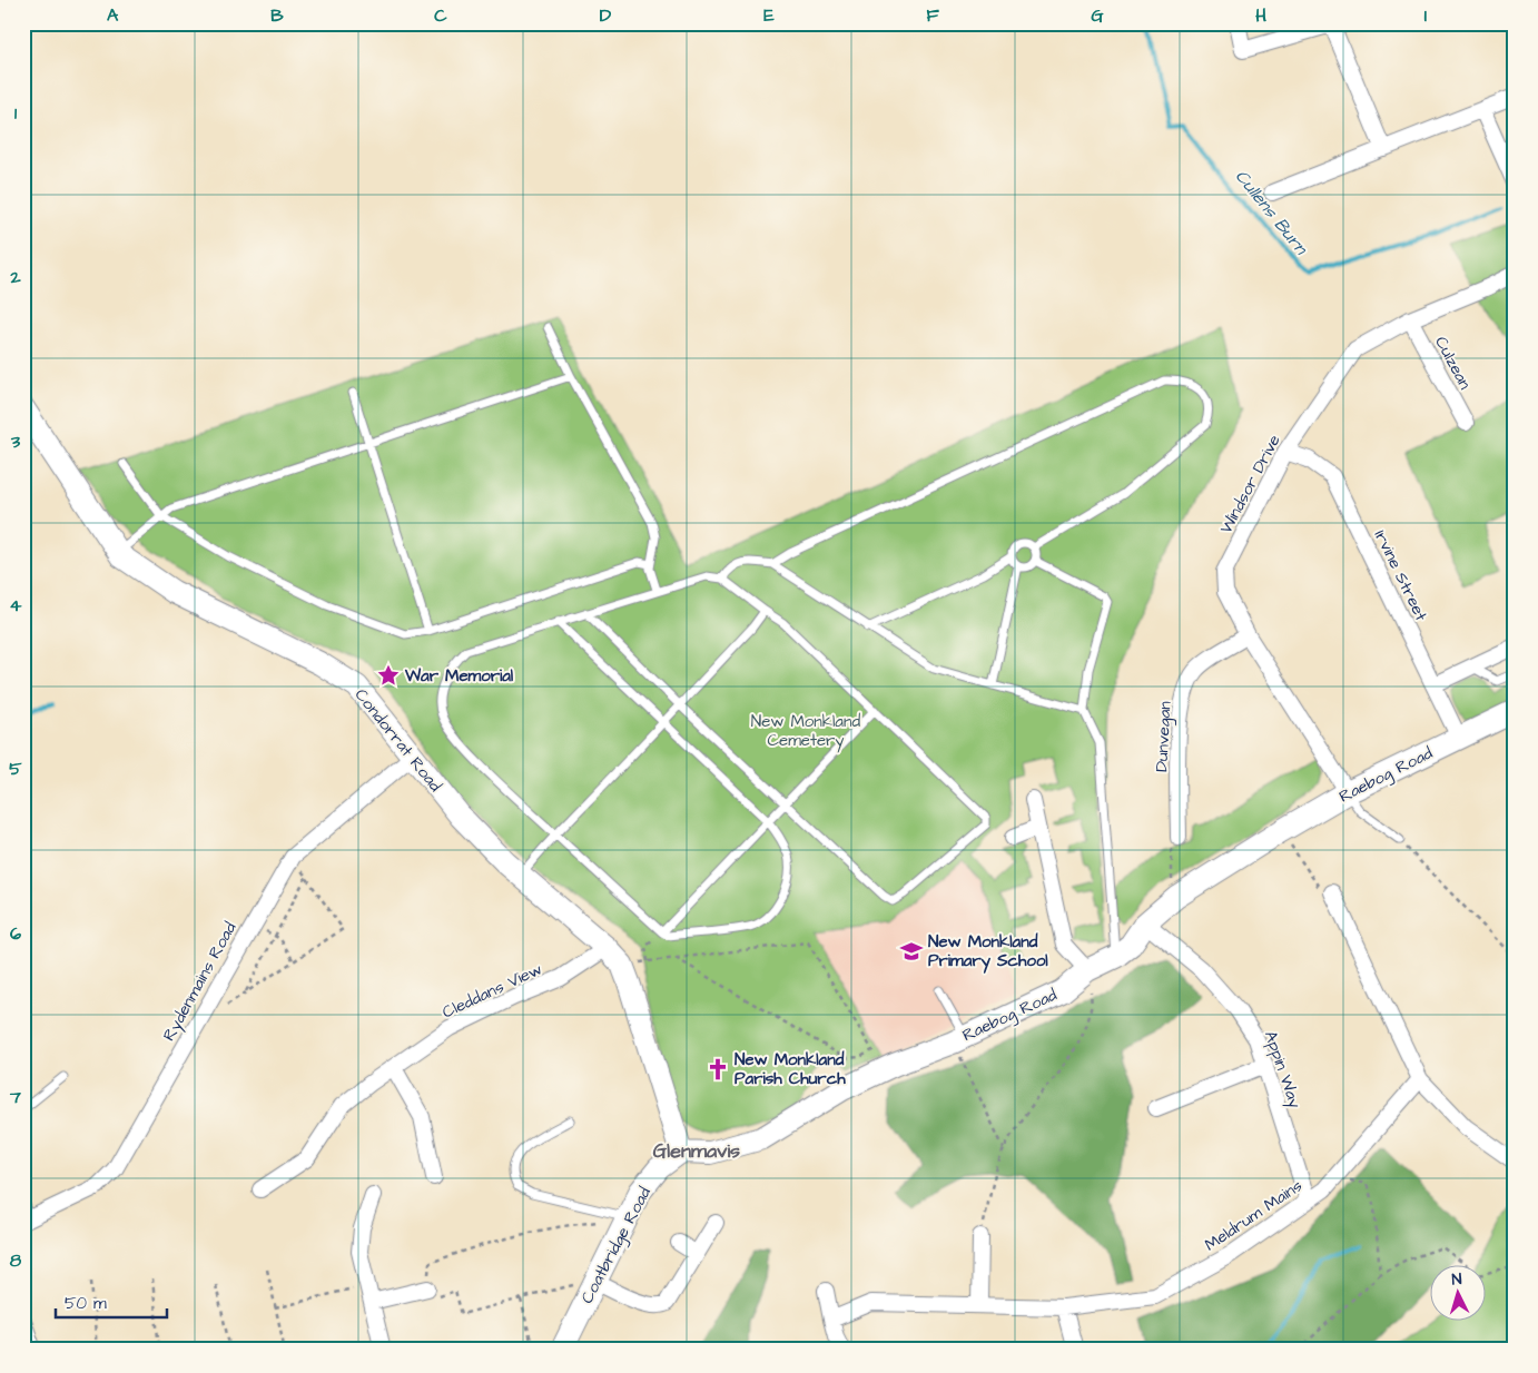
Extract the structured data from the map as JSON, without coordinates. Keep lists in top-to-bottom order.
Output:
{
  "streets": {
    "main road": ["Condorrat Road", "Raebog Road", "Coatbridge Road"],
    "street": [
      "Culzean",
      "Windsor Drive",
      "Irvine Street",
      "Dunvegan",
      "Rydenmains Road",
      "Cleddans View",
      "Appin Way",
      "Meldrum Mains"
    ]
  },
  "crossings": [
    ["Culzean", "Windsor Drive"],
    ["Windsor Drive", "Irvine Street"],
    ["Windsor Drive", "Dunvegan"],
    ["Windsor Drive", "Raebog Road"],
    ["Irvine Street", "Raebog Road"],
    ["Condorrat Road", "Raebog Road"],
    ["Condorrat Road", "Rydenmains Road"],
    ["Condorrat Road", "Cleddans View"],
    ["Condorrat Road", "Coatbridge Road"],
    ["Raebog Road", "Appin Way"],
    ["Raebog Road", "Coatbridge Road"],
    ["Appin Way", "Meldrum Mains"]
  ],
  "districts": ["Glenmavis"],
  "water": ["Cullens Burn"],
  "parks": ["New Monkland Cemetery"],
  "places": {
    "place": ["War Memorial"],
    "school or university": ["New Monkland Primary School"],
    "church": ["New Monkland Parish Church"]
  },
  "scale_bar": "50 m",
  "north": "top",
  "grid": {
    "columns": [
      "A",
      "B",
      "C",
      "D",
      "E",
      "F",
      "G",
      "H",
      "I"
    ],
    "rows": [
      "1",
      "2",
      "3",
      "4",
      "5",
      "6",
      "7",
      "8"
    ]
  }
}
